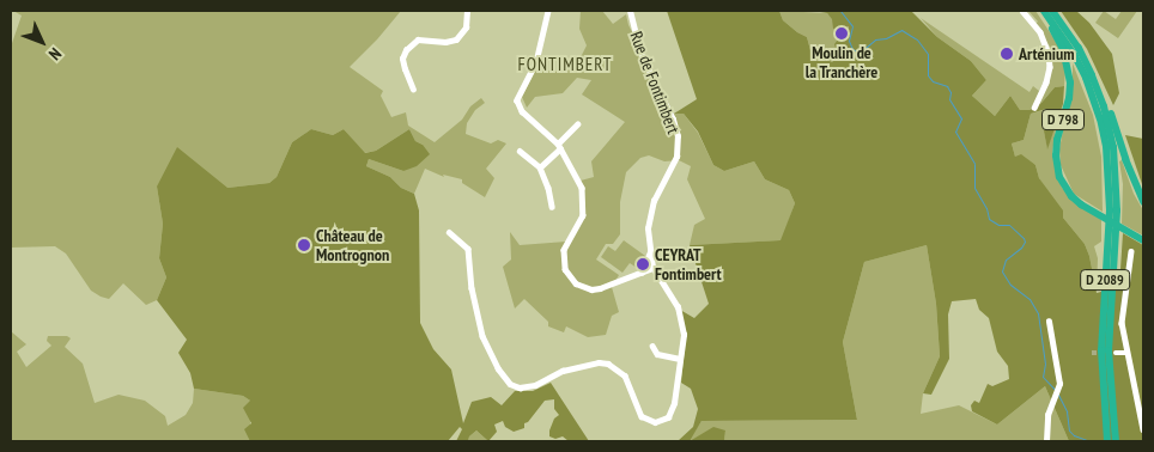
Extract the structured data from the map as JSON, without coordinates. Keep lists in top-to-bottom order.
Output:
{
  "streets": {
    "highway": ["D 798", "D 2089"],
    "street": ["Rue de Fontimbert"]
  },
  "crossings": [
    ["D 798", "D 2089"]
  ],
  "districts": ["FONTIMBERT"],
  "places": [
    "Moulin de la Tranchère",
    "Arténium",
    "Château de Montrognon",
    "CEYRAT Fontimbert"
  ],
  "north": "bottom right"
}
